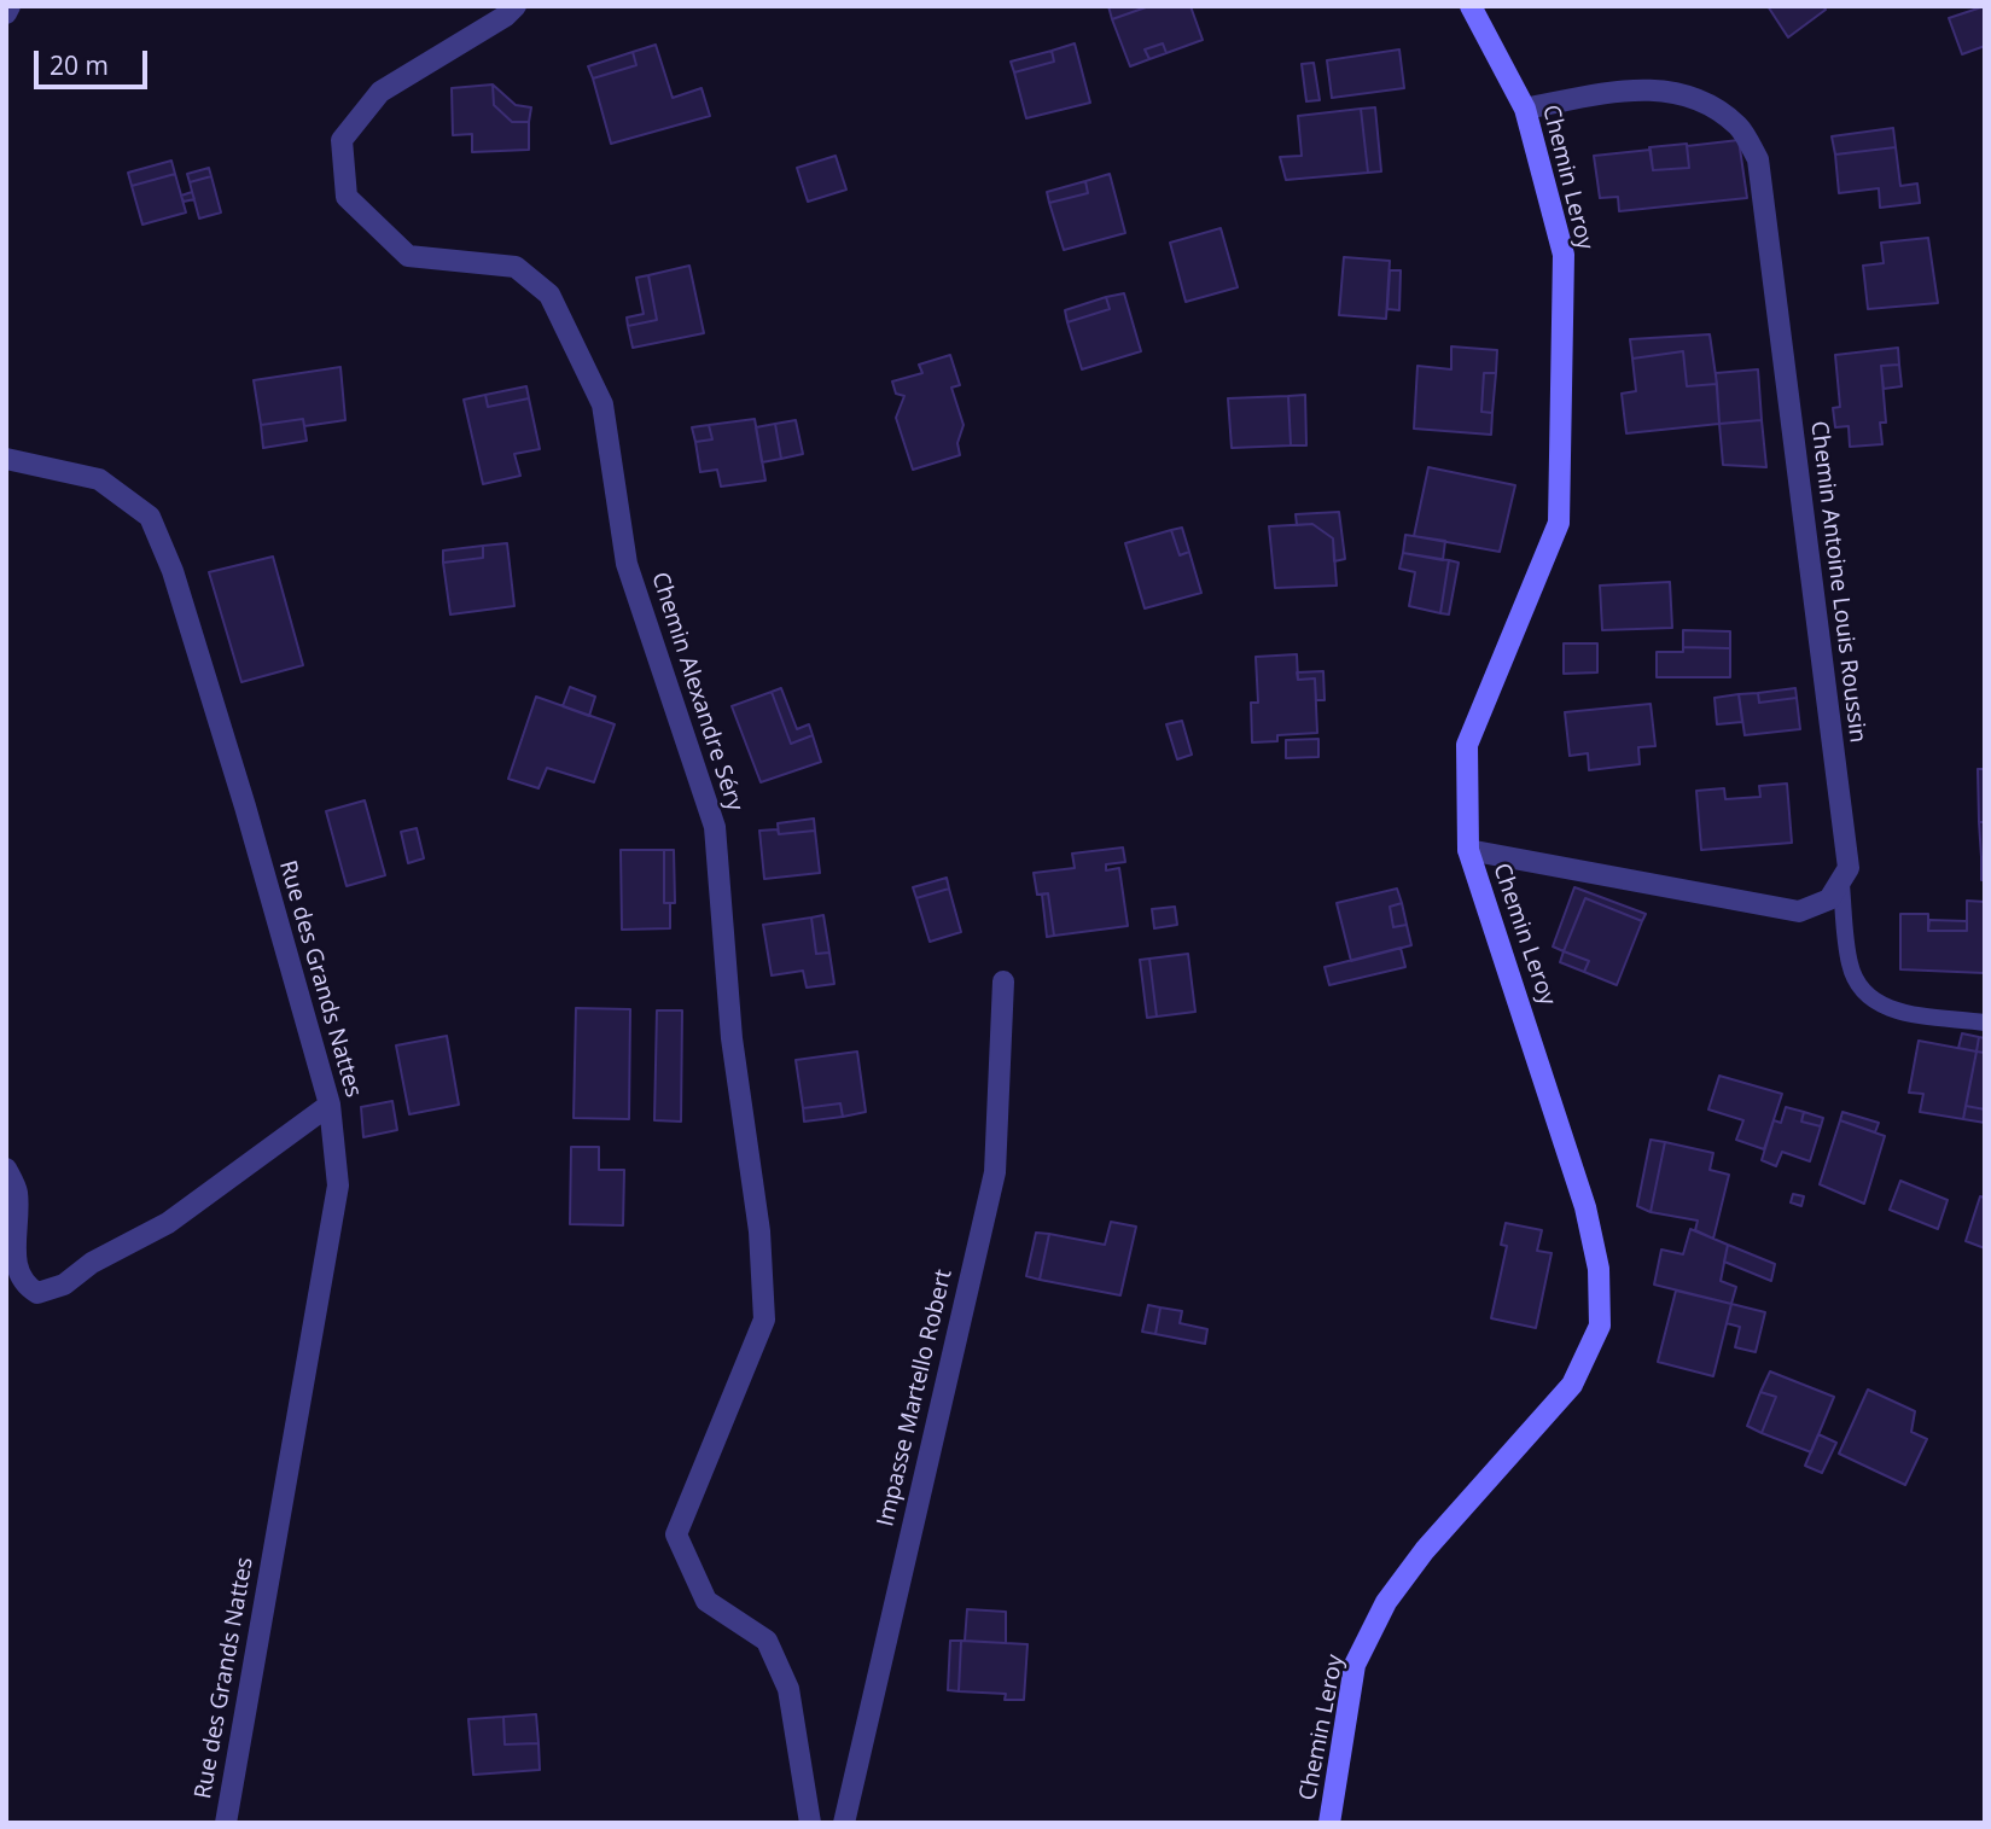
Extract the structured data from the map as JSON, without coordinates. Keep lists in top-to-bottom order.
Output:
{
  "streets": {
    "street": [
      "Chemin Leroy",
      "Chemin Antoine Louis Roussin",
      "Chemin Alexandre Séry",
      "Rue des Grands Nattes",
      "Impasse Martello Robert"
    ]
  },
  "crossings": [
    ["Chemin Leroy", "Chemin Antoine Louis Roussin"]
  ],
  "scale_bar": "20 m"
}
